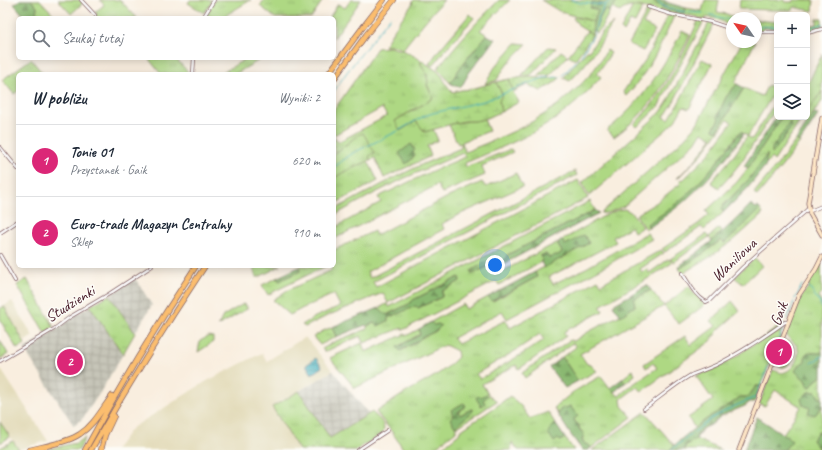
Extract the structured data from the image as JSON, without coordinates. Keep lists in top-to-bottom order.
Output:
{
  "streets": {
    "street": ["Waniliowa", "Studzienki", "Gaik"]
  },
  "north": "top left",
  "page": {
    "map_buttons": ["+", "−"],
    "search": "Szukaj tutaj",
    "heading": ["W pobliżu", "Wyniki: 2"],
    "list": [
      {
        "mark": "1",
        "name": "Tonie 01",
        "note": "Przystanek · Gaik",
        "value": "620 m"
      },
      {
        "mark": "2",
        "name": "Euro-trade Magazyn Centralny",
        "note": "Sklep",
        "value": "910 m"
      }
    ],
    "pins": ["1", "2"]
  }
}
